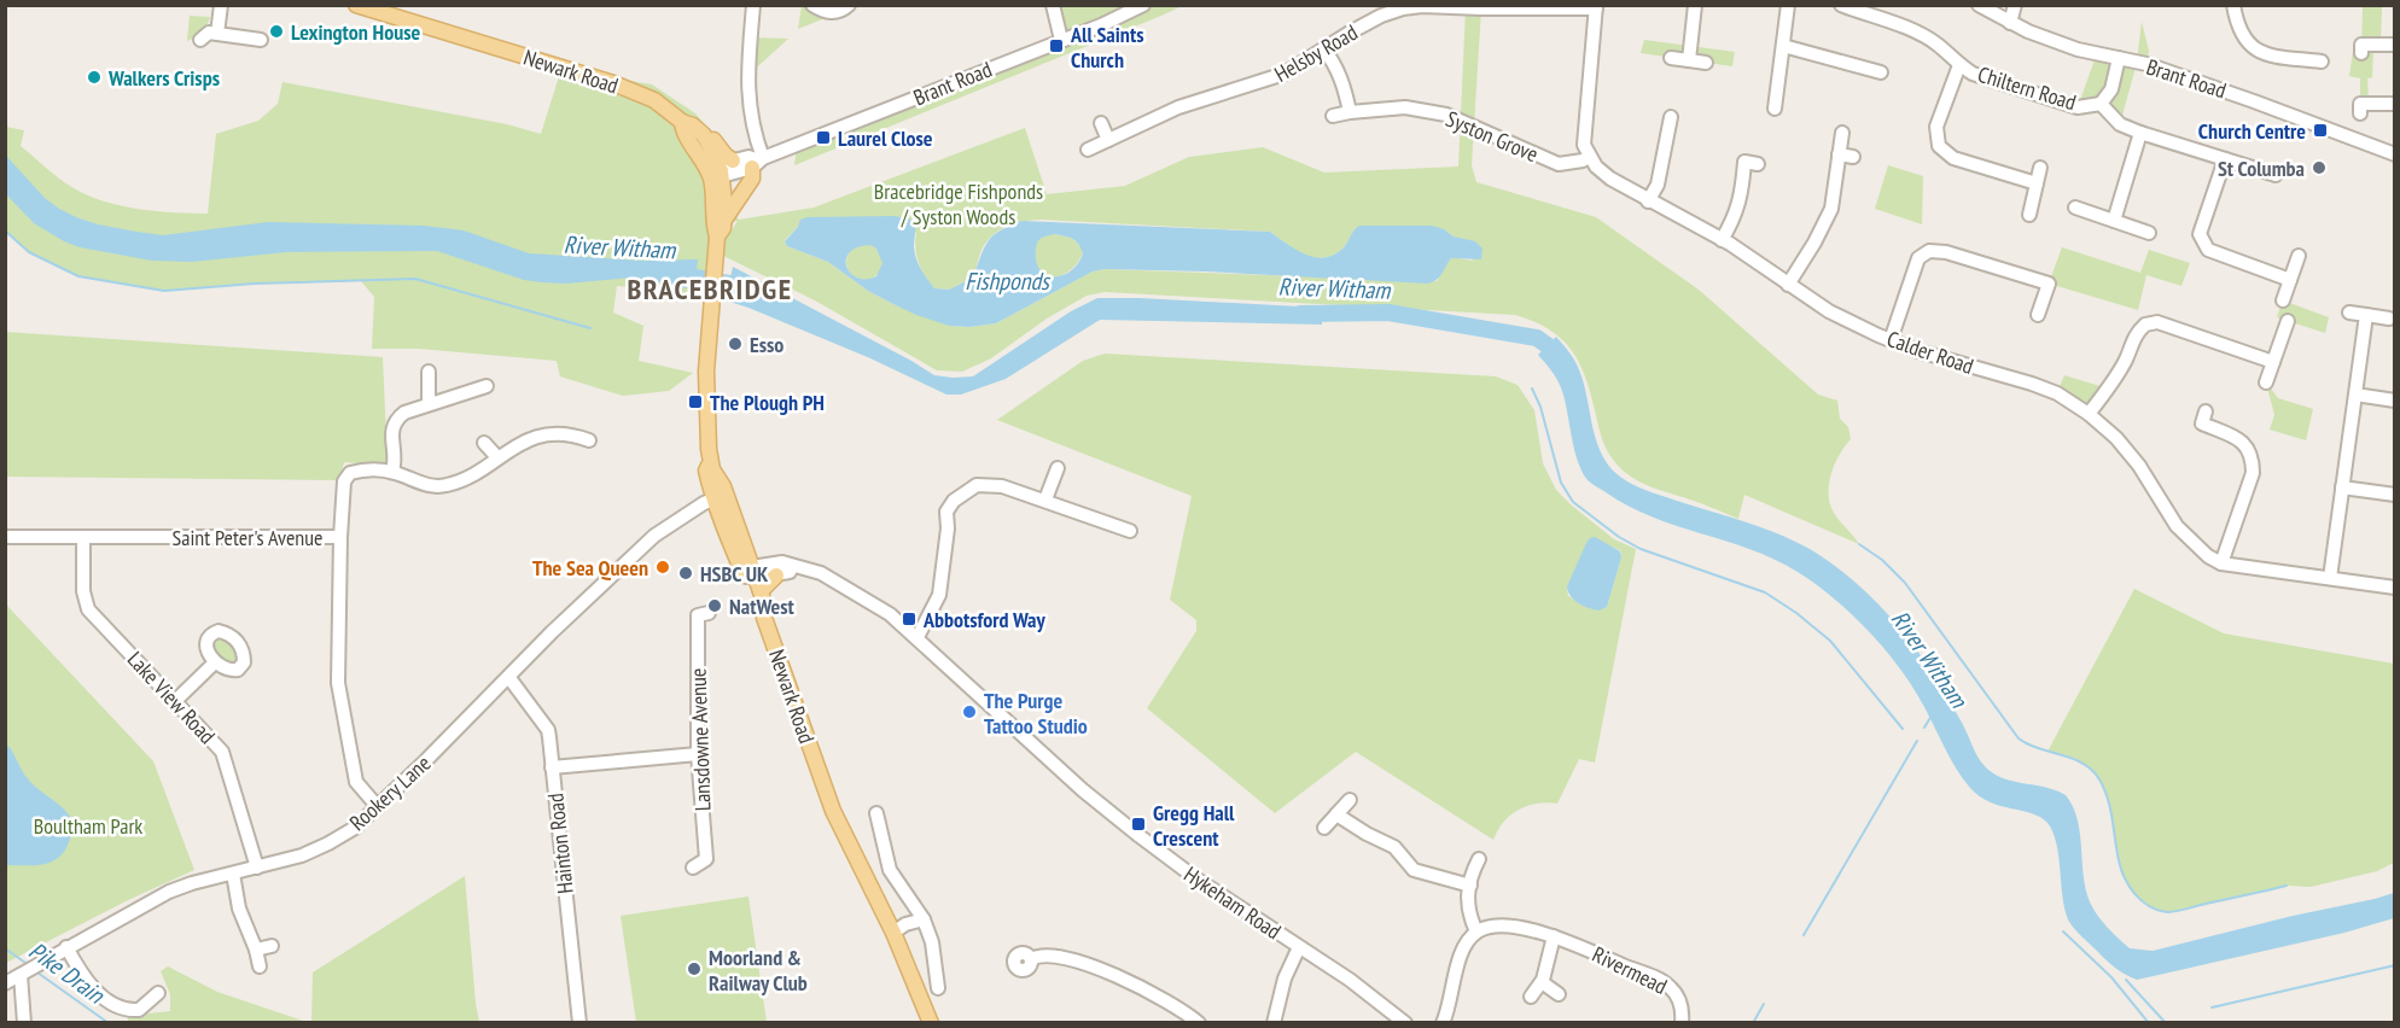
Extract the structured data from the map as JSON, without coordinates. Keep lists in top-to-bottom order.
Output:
{
  "streets": {
    "main road": ["Newark Road"],
    "street": [
      "Helsby Road",
      "Brant Road",
      "Chiltern Road",
      "Syston Grove",
      "Calder Road",
      "Saint Peter's Avenue",
      "Lake View Road",
      "Lansdowne Avenue",
      "Rookery Lane",
      "Hainton Road",
      "Hykeham Road",
      "Rivermead"
    ]
  },
  "crossings": [
    ["Newark Road", "Brant Road"],
    ["Newark Road", "Rookery Lane"],
    ["Newark Road", "Hykeham Road"],
    ["Brant Road", "Chiltern Road"],
    ["Syston Grove", "Calder Road"],
    ["Saint Peter's Avenue", "Lake View Road"],
    ["Saint Peter's Avenue", "Rookery Lane"],
    ["Lake View Road", "Rookery Lane"],
    ["Rookery Lane", "Hainton Road"]
  ],
  "districts": ["BRACEBRIDGE"],
  "water": ["River Witham", "Fishponds", "Pike Drain"],
  "parks": ["Bracebridge Fishponds / Syston Woods", "Boultham Park"],
  "places": {
    "other": [
      "Lexington House",
      "Walkers Crisps",
      "St Columba",
      "Esso",
      "The Sea Queen",
      "HSBC UK",
      "NatWest",
      "The Purge Tattoo Studio",
      "Moorland & Railway Club"
    ],
    "transit": [
      "All Saints Church",
      "Church Centre",
      "Laurel Close",
      "The Plough PH",
      "Abbotsford Way",
      "Gregg Hall Crescent"
    ]
  }
}
